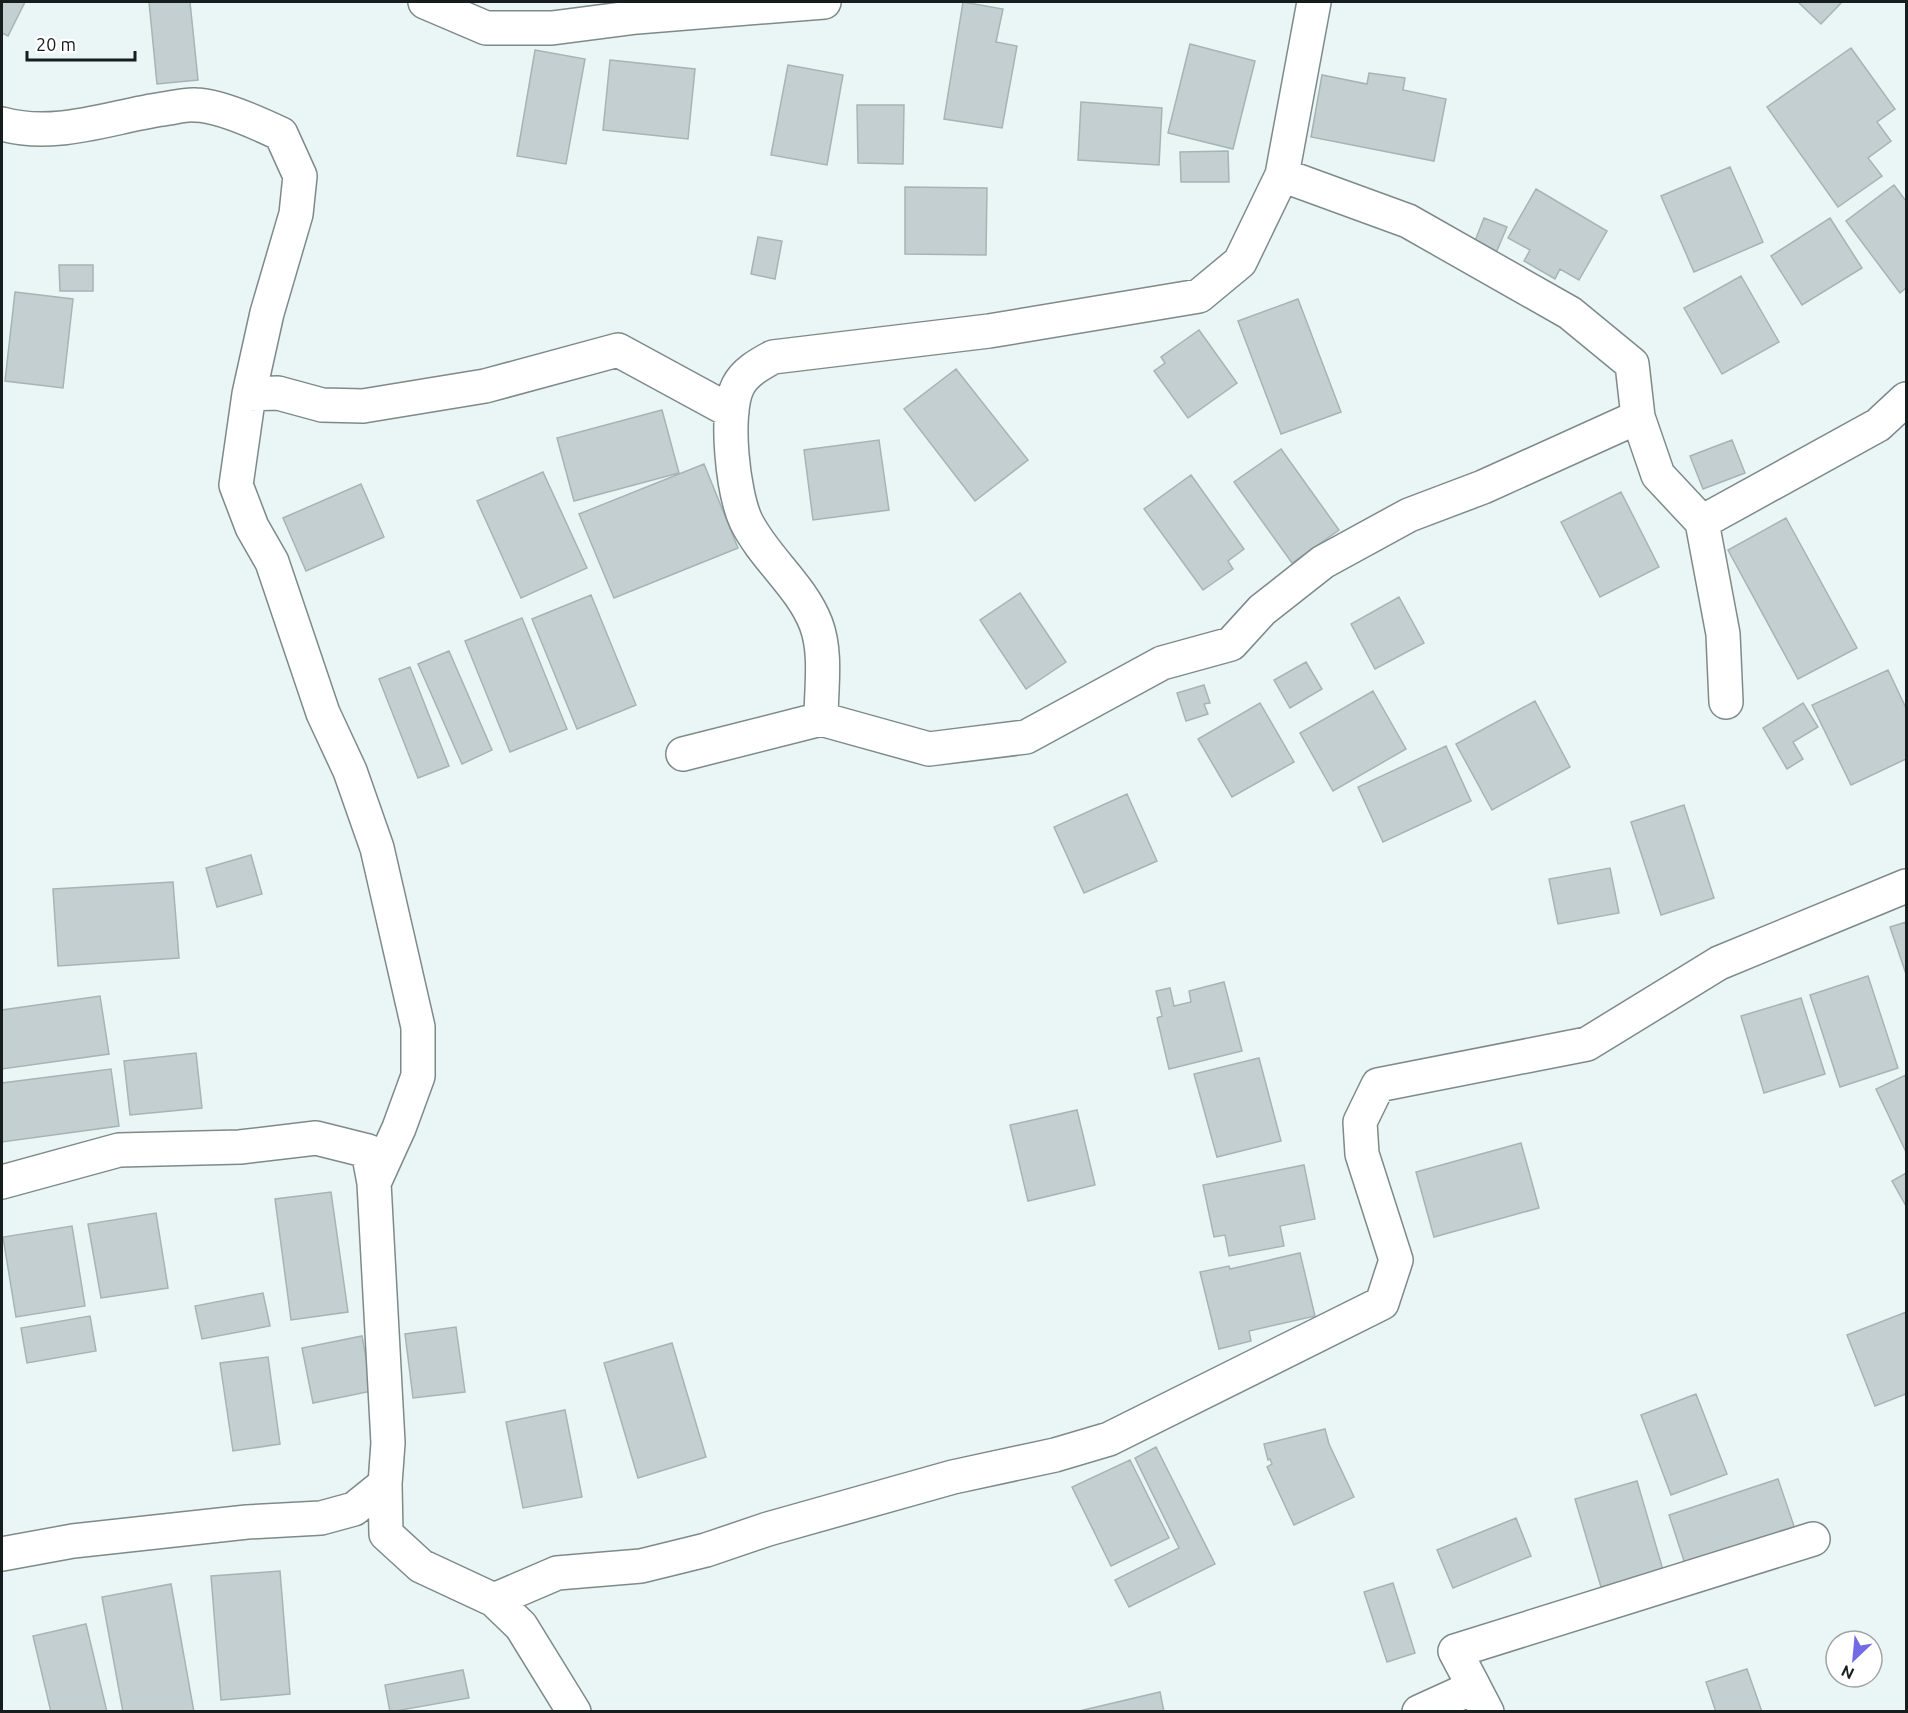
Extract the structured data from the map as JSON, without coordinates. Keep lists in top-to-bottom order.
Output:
{
  "scale_bar": "20 m",
  "north": "bottom left"
}
